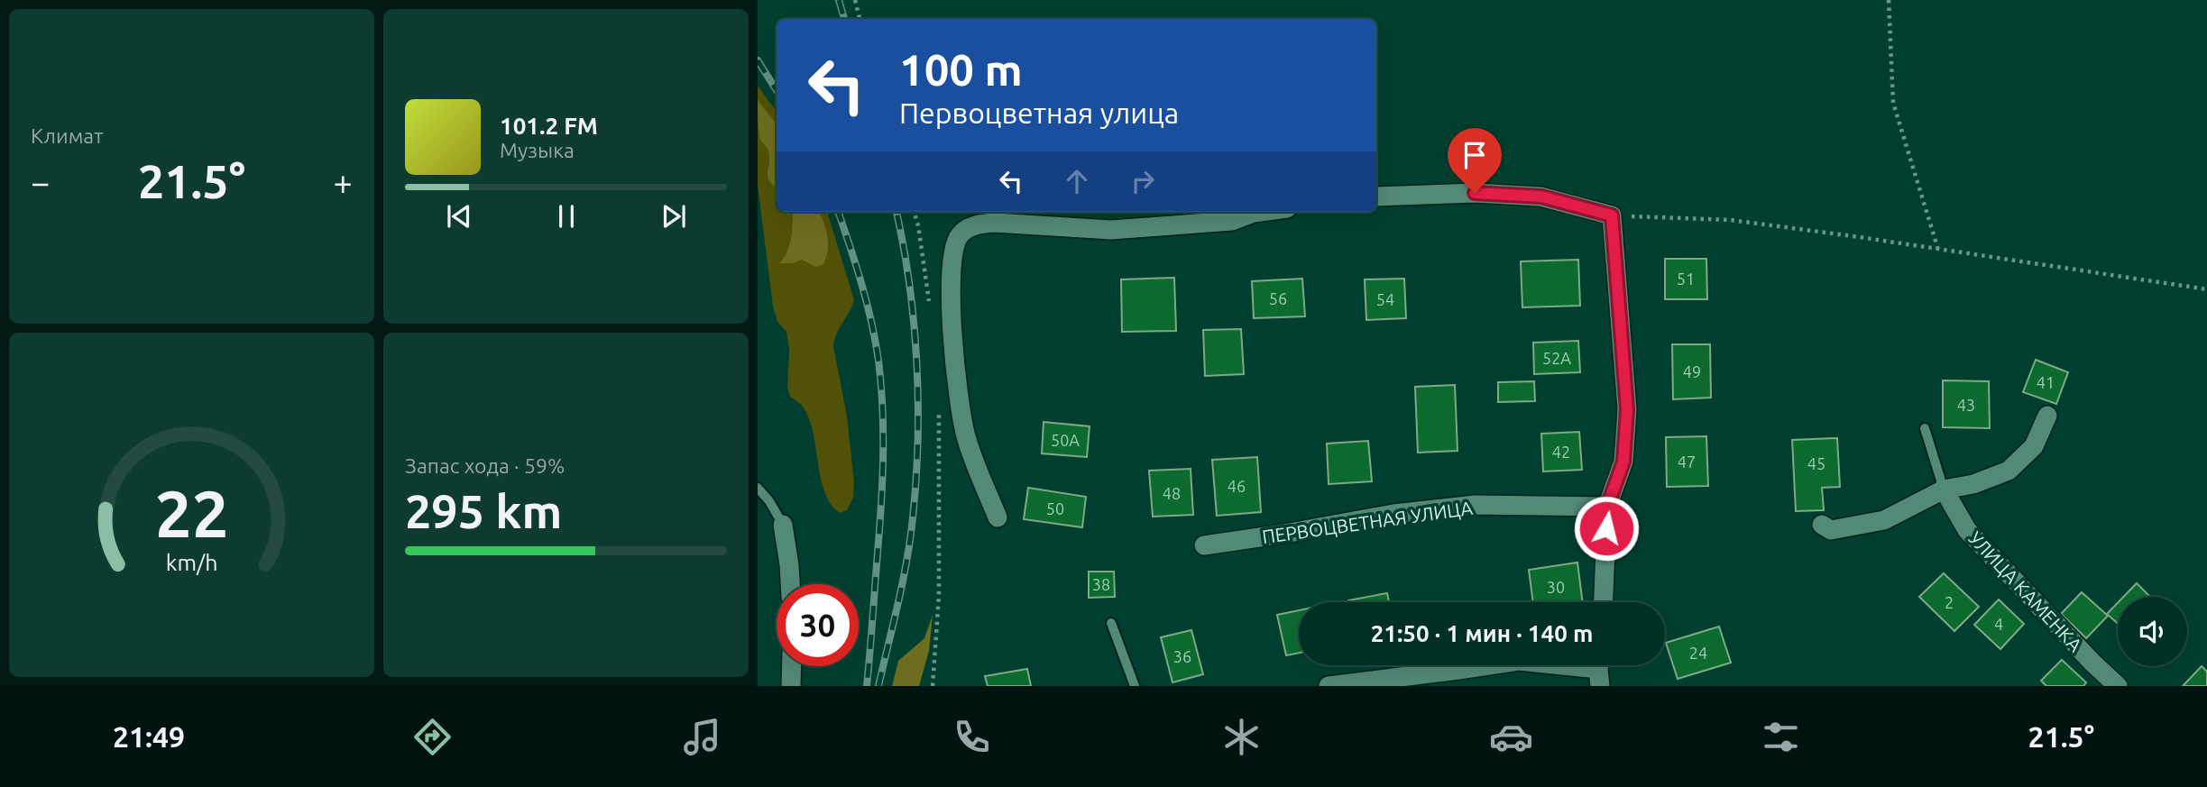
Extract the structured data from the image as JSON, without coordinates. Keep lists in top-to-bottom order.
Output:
{
  "streets": {
    "street": ["ПЕРВОЦВЕТНАЯ УЛИЦА", "УЛИЦА КАМЕНКА"]
  },
  "house_numbers": [
    "51",
    "56",
    "54",
    "52А",
    "49",
    "41",
    "43",
    "50А",
    "42",
    "47",
    "45",
    "46",
    "48",
    "50",
    "38",
    "30",
    "2",
    "4",
    "24",
    "36"
  ],
  "page": {
    "tile": [
      "Климат",
      ["Запас хода · 59%", "295 km"]
    ],
    "turn": ["100 m", "Первоцветная улица"],
    "song": ["101.2 FM", "Музыка"],
    "heat": ["−", "21.5°", "+"],
    "limit": "30",
    "trip": "21:50 · 1 мин · 140 m",
    "tabs": ["21:49", "21.5°"],
    "gauge": ["22", "km/h"]
  }
}
